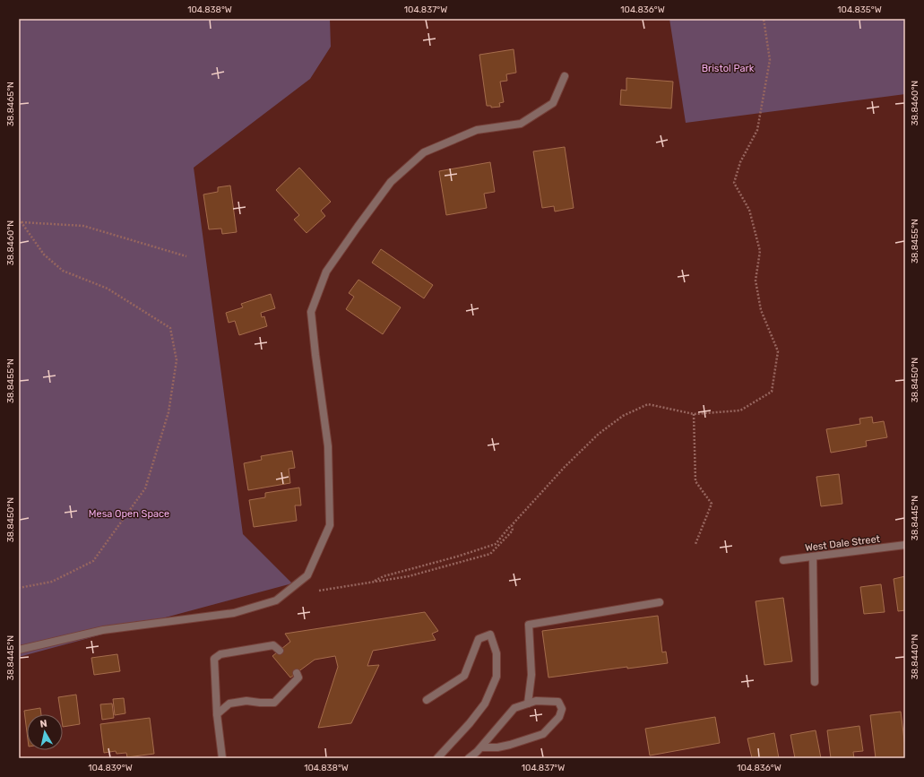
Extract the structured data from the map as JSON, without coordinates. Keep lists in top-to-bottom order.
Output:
{
  "streets": {
    "street": ["West Dale Street"]
  },
  "parks": ["Bristol Park", "Mesa Open Space"],
  "north": "top",
  "coordinates": [
    "104.838°W",
    "104.837°W",
    "104.836°W",
    "104.835°W",
    "38.8460°N",
    "38.8465°N",
    "38.8455°N",
    "38.8450°N",
    "38.8445°N",
    "38.8440°N",
    "104.839°W"
  ]
}
